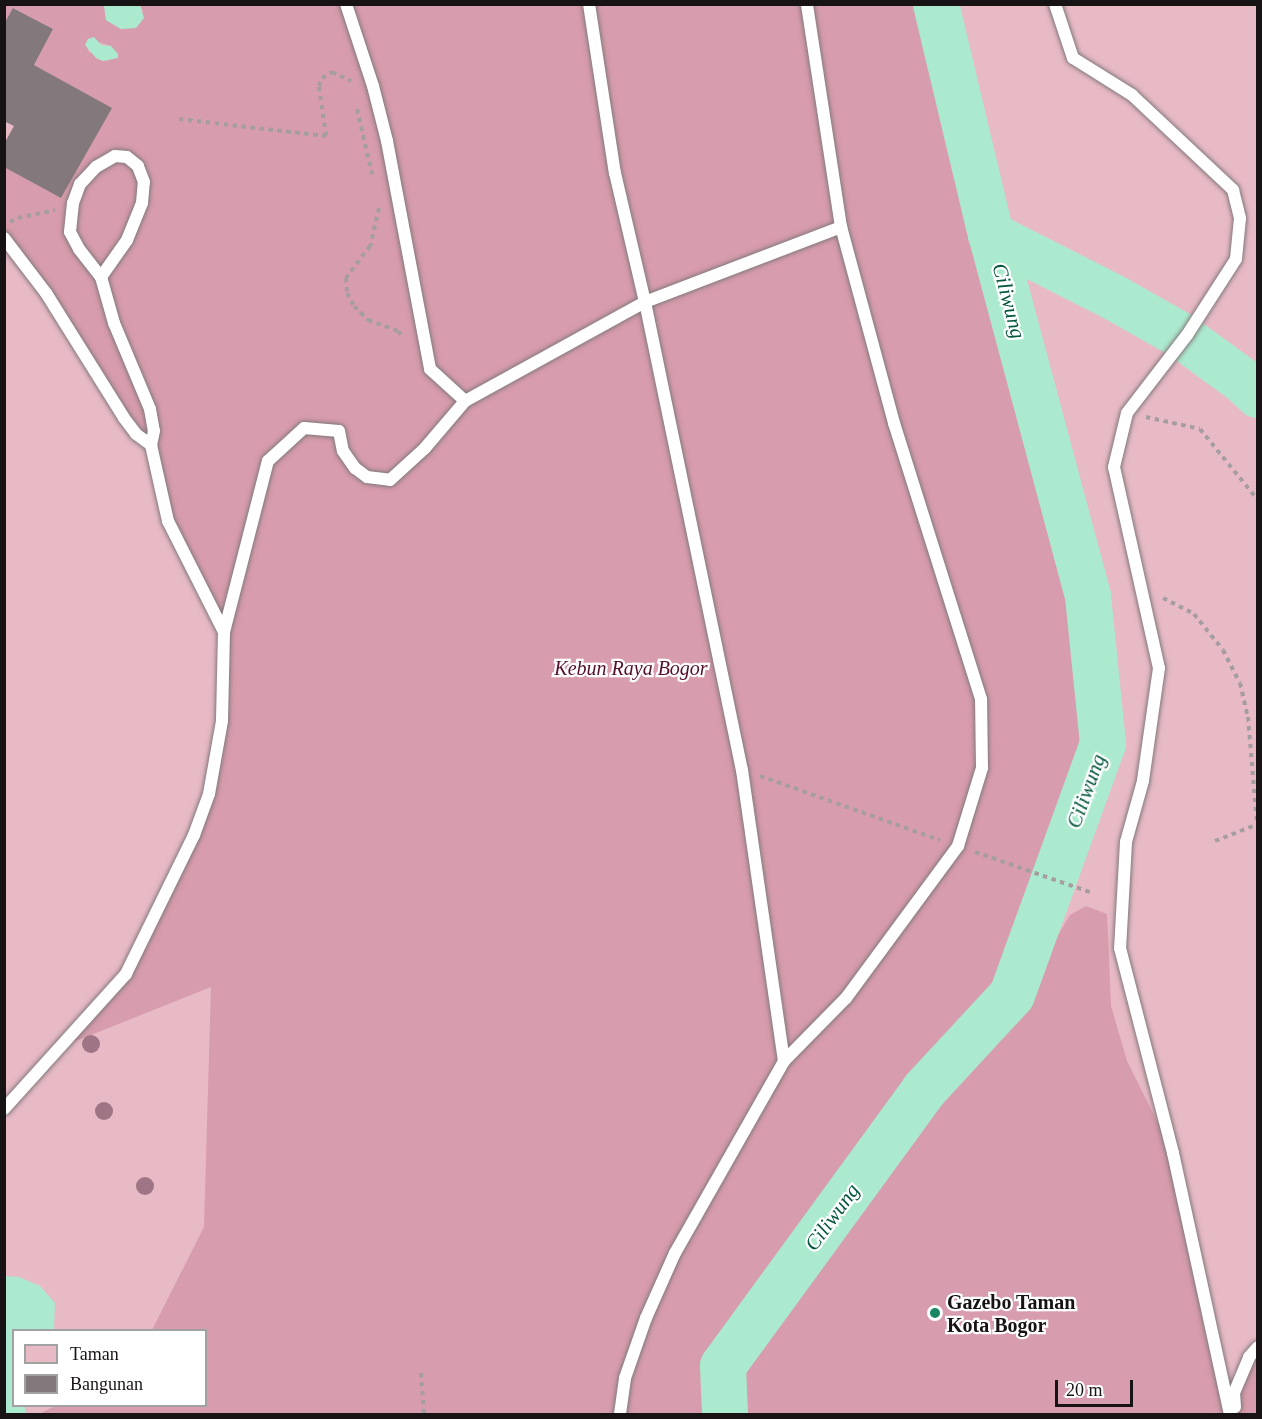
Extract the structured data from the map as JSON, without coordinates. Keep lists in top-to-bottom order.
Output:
{
  "water": ["Ciliwung"],
  "parks": ["Kebun Raya Bogor"],
  "places": ["Gazebo Taman Kota Bogor"],
  "legend": ["Taman", "Bangunan"],
  "scale_bar": "20 m"
}
